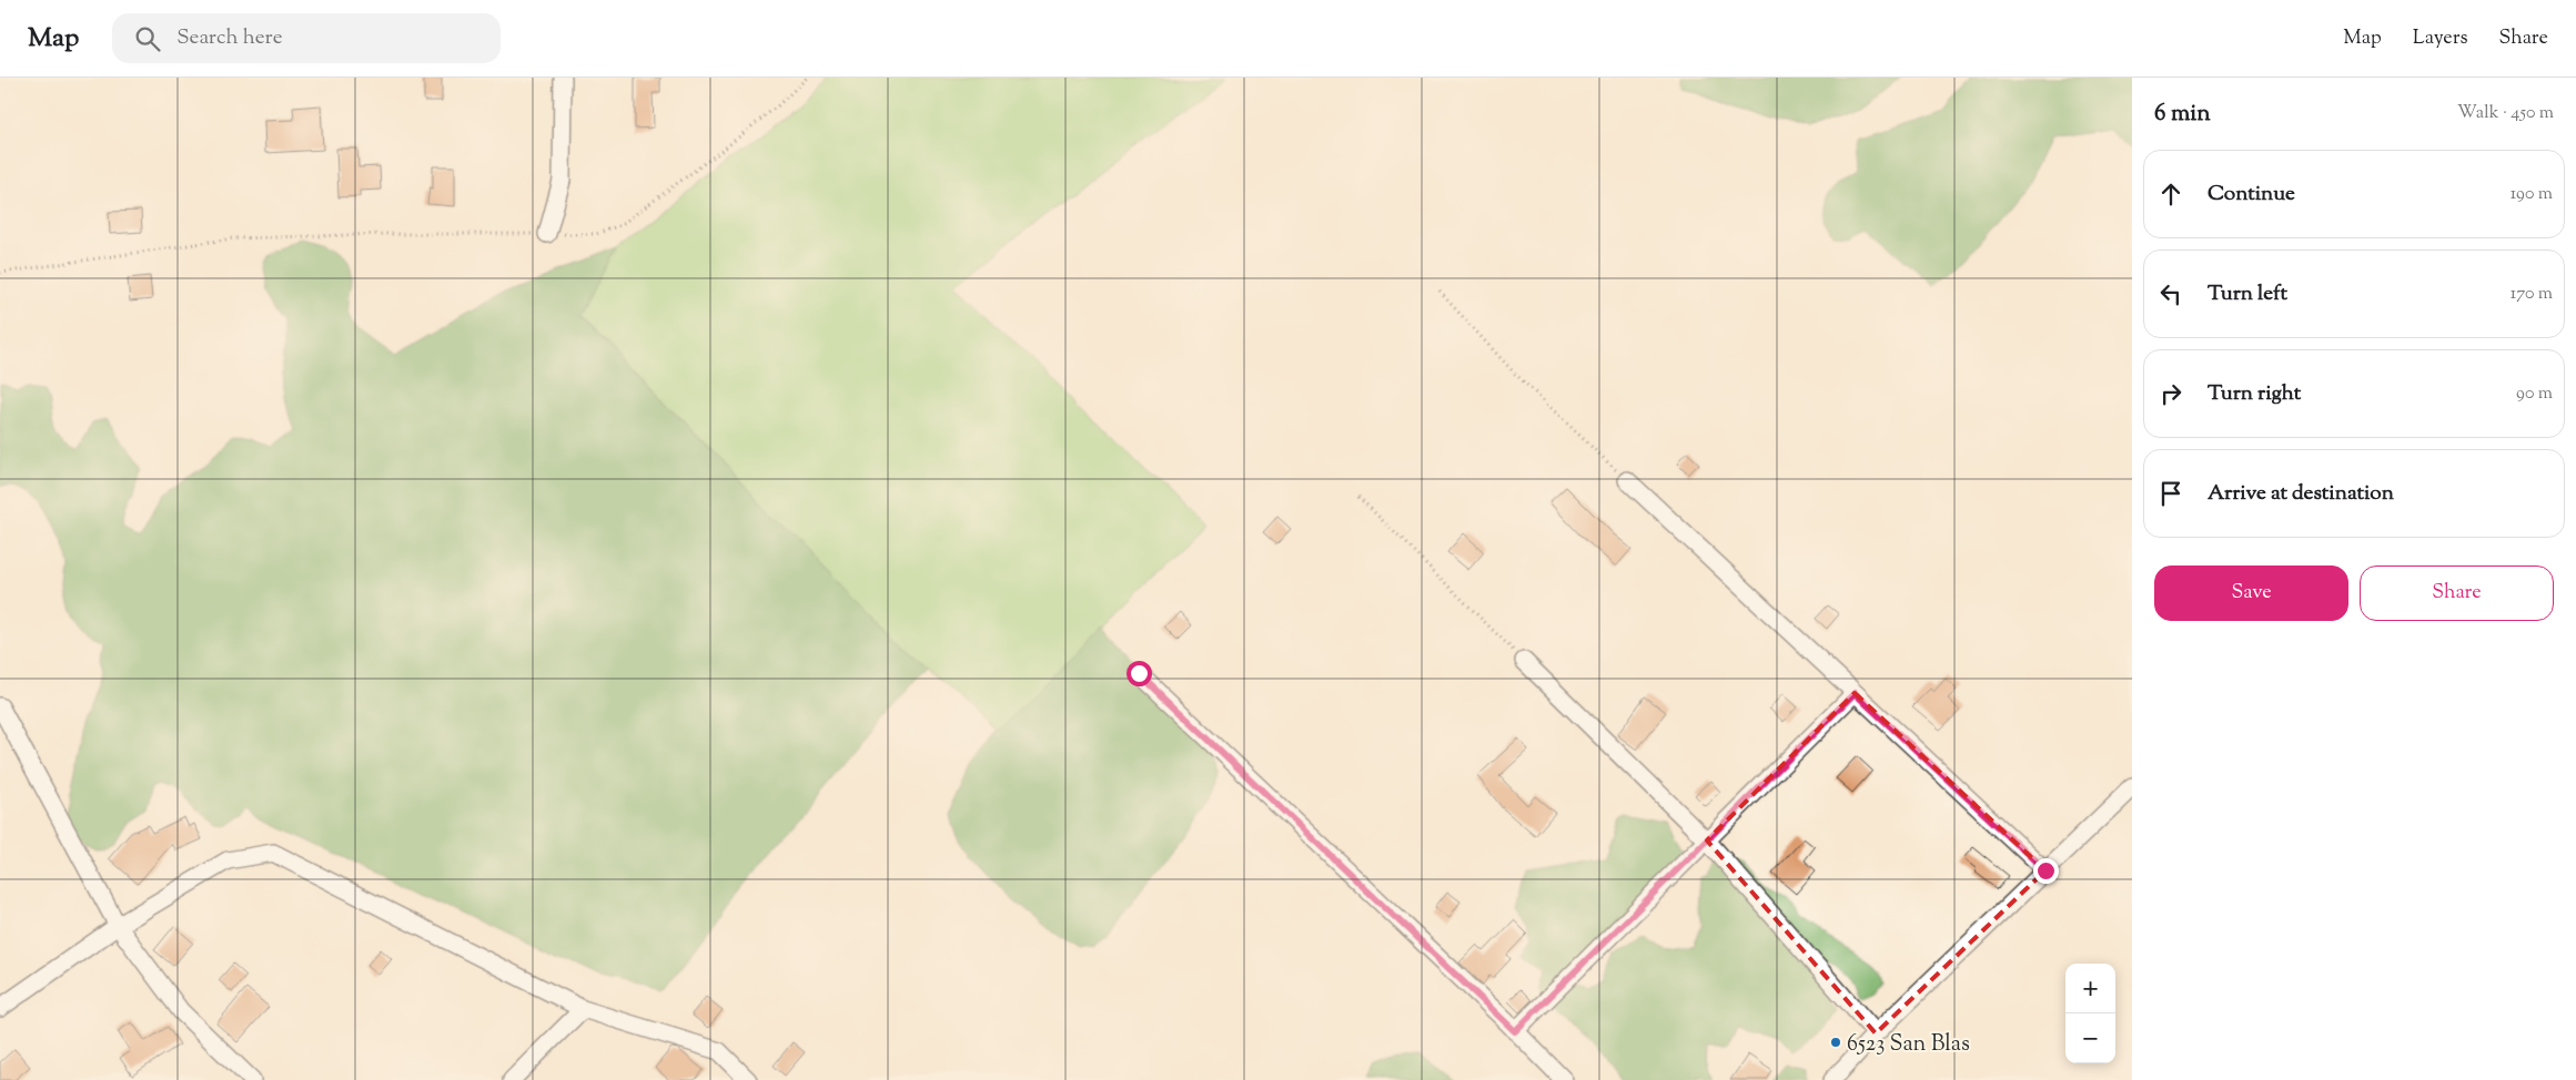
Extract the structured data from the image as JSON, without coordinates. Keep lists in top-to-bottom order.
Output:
{
  "places": ["6523 San Blas"],
  "page": {
    "header": "Map",
    "search": "Search here",
    "nav": ["Map", "Layers", "Share"],
    "heading": ["6 min", "Walk · 450 m"],
    "list": [
      ["Continue", "190 m"],
      ["Turn left", "170 m"],
      ["Turn right", "90 m"],
      "Arrive at destination"
    ],
    "buttons": ["Save", "Share"],
    "map_buttons": ["+", "−"]
  }
}
